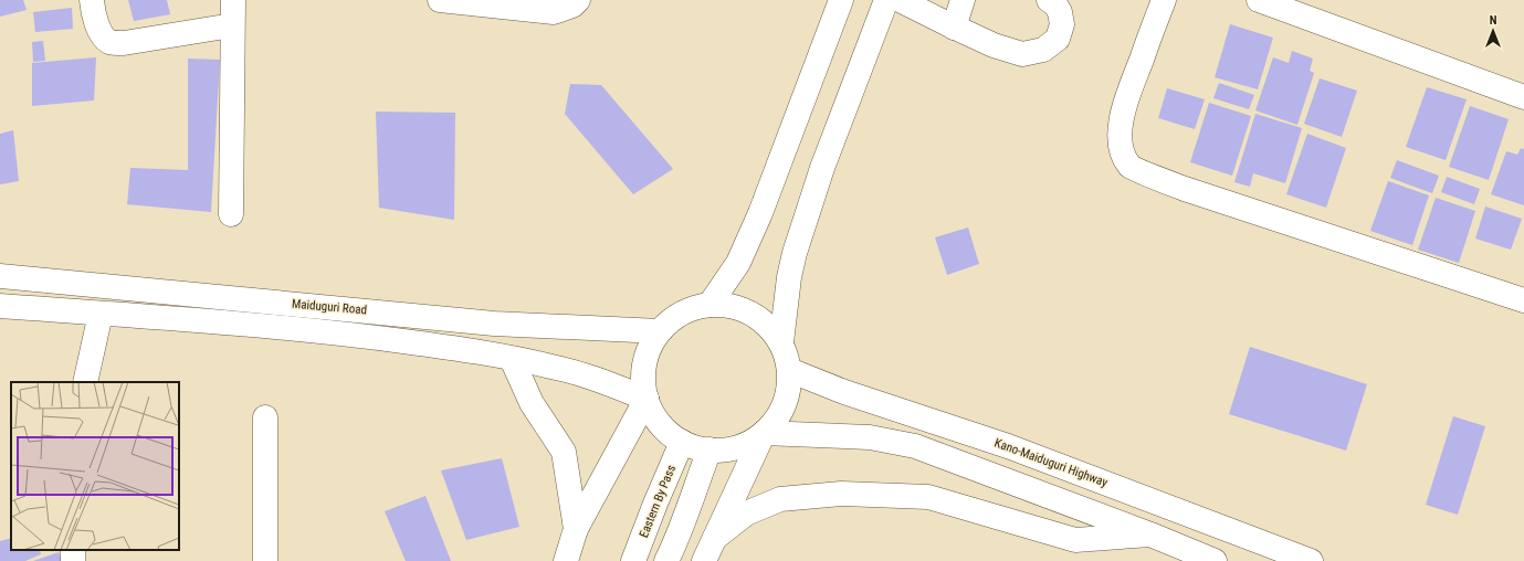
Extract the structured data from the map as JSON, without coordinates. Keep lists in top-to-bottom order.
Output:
{
  "streets": {
    "main road": ["Maiduguri Road", "Kano-Maiduguri Highway", "Eastern By Pass"]
  },
  "crossings": [
    ["Maiduguri Road", "Kano-Maiduguri Highway"],
    ["Maiduguri Road", "Eastern By Pass"],
    ["Kano-Maiduguri Highway", "Eastern By Pass"]
  ],
  "north": "top"
}
